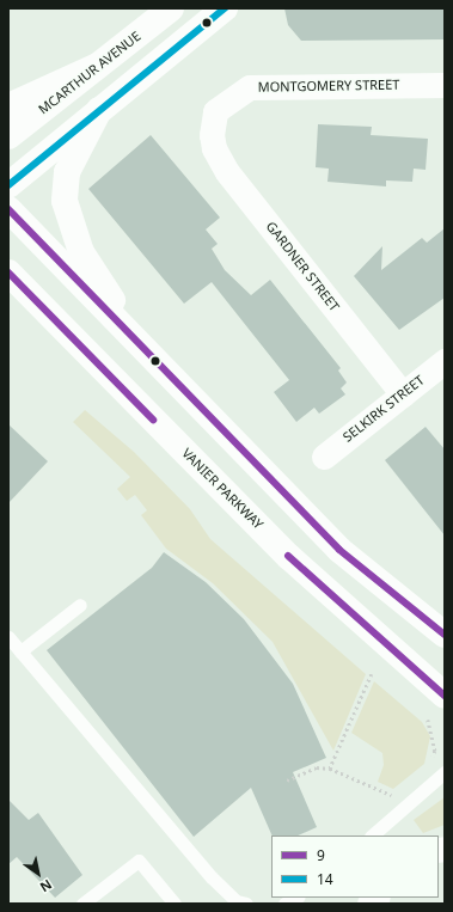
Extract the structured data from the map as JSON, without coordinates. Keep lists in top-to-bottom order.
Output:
{
  "streets": {
    "main road": ["MCARTHUR AVENUE", "VANIER PARKWAY"],
    "street": ["MONTGOMERY STREET", "GARDNER STREET", "SELKIRK STREET"]
  },
  "crossings": [
    ["MONTGOMERY STREET", "GARDNER STREET"],
    ["GARDNER STREET", "SELKIRK STREET"]
  ],
  "lines": ["transit line 14", "transit line 9"],
  "legend": ["9", "14"],
  "north": "bottom right"
}
